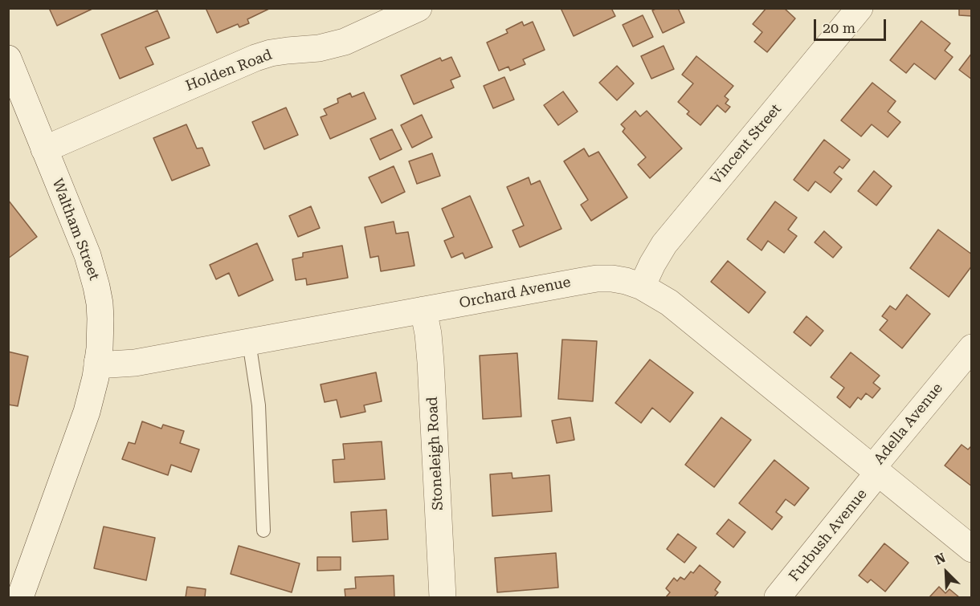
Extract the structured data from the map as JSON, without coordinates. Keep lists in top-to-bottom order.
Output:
{
  "streets": {
    "street": [
      "Holden Road",
      "Vincent Street",
      "Waltham Street",
      "Orchard Avenue",
      "Adella Avenue",
      "Stoneleigh Road",
      "Furbush Avenue"
    ]
  },
  "crossings": [
    ["Holden Road", "Waltham Street"],
    ["Vincent Street", "Orchard Avenue"],
    ["Waltham Street", "Orchard Avenue"],
    ["Orchard Avenue", "Adella Avenue"],
    ["Orchard Avenue", "Stoneleigh Road"],
    ["Orchard Avenue", "Furbush Avenue"],
    ["Adella Avenue", "Furbush Avenue"]
  ],
  "scale_bar": "20 m",
  "north": "top left"
}
